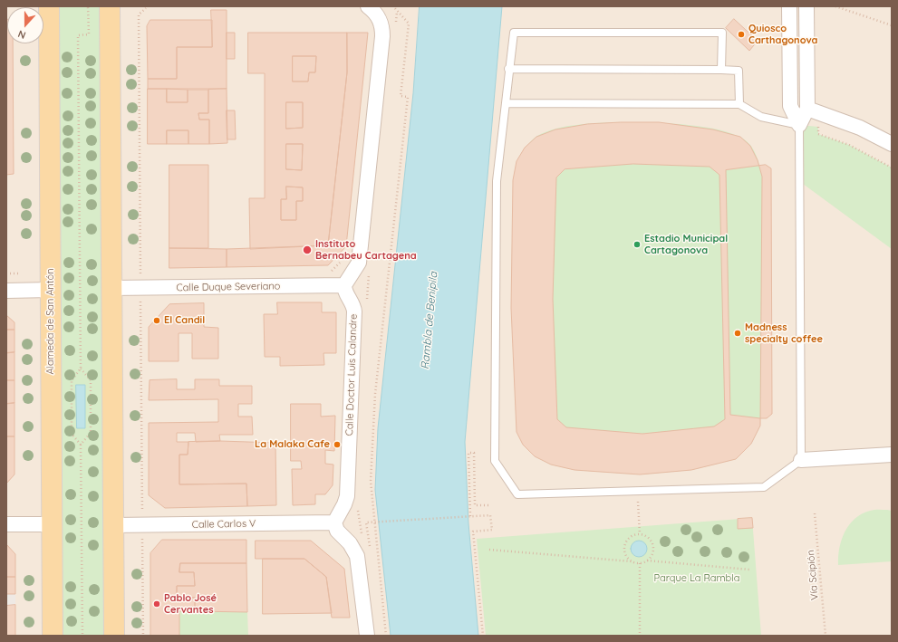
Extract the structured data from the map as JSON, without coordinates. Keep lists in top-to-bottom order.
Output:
{
  "streets": {
    "main road": ["Alameda de San Antón"],
    "street": ["Calle Duque Severiano", "Calle Doctor Luis Calandre", "Calle Carlos V"],
    "path": ["Vía Scipión"]
  },
  "crossings": [
    ["Calle Duque Severiano", "Calle Doctor Luis Calandre"],
    ["Calle Doctor Luis Calandre", "Calle Carlos V"]
  ],
  "water": ["Rambla de Benipila"],
  "parks": ["Parque La Rambla"],
  "places": [
    "Quiosco Carthagonova",
    "Estadio Municipal Cartagonova",
    "Instituto Bernabeu Cartagena",
    "El Candil",
    "Madness specialty coffee",
    "La Malaka Cafe",
    "Pablo José Cervantes"
  ],
  "north": "bottom"
}
